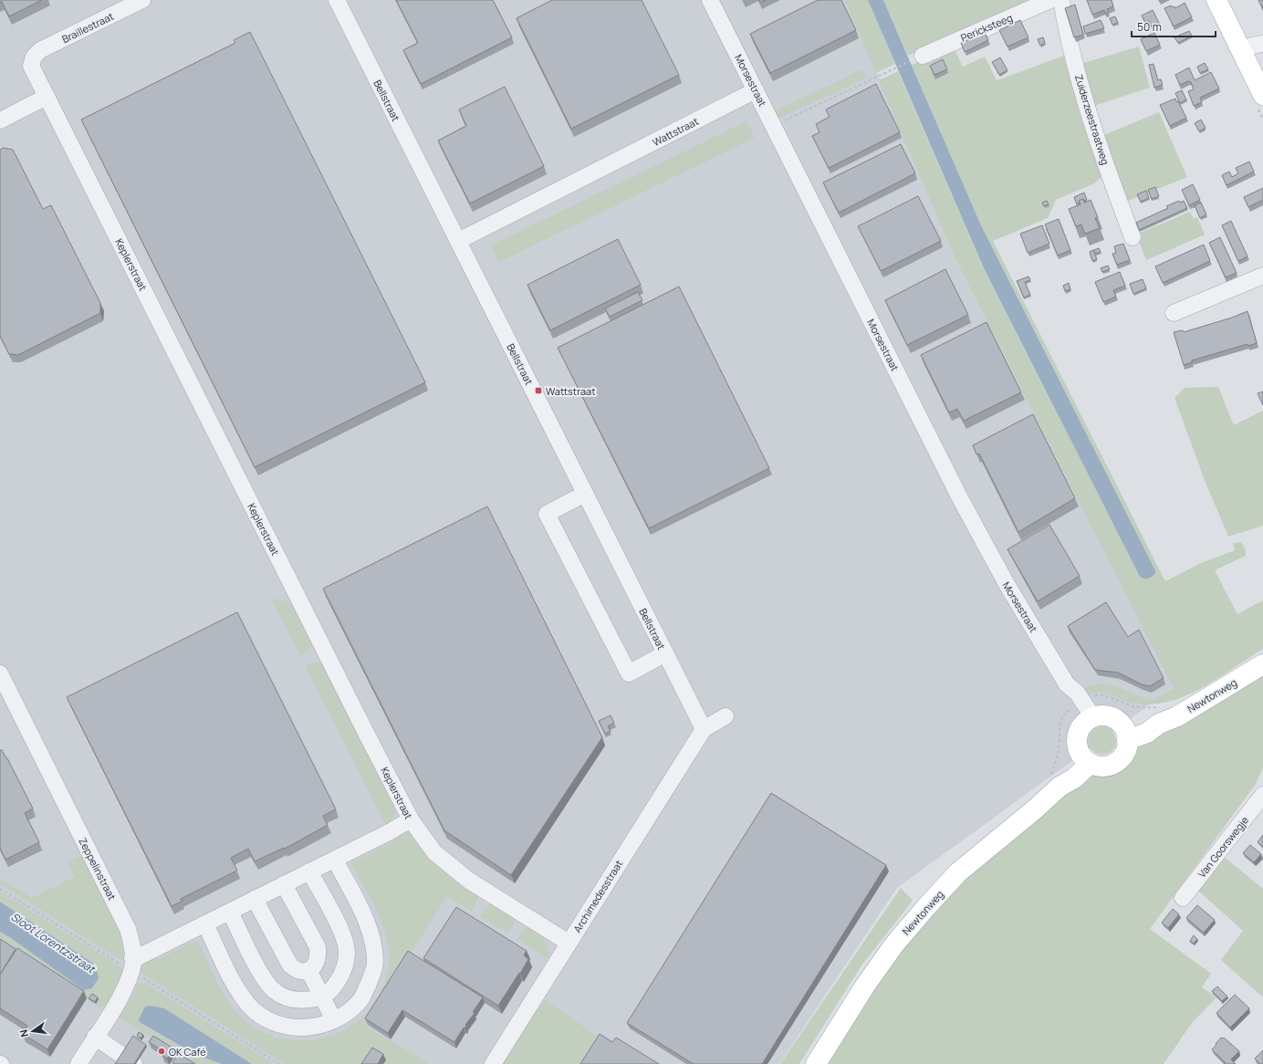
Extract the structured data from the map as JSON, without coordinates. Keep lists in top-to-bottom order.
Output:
{
  "streets": {
    "main road": ["Newtonweg"],
    "street": [
      "Braillestraat",
      "Pericksteeg",
      "Morsestraat",
      "Bellstraat",
      "Zuiderzeestraatweg",
      "Wattstraat",
      "Keplerstraat",
      "Van Goorswegje",
      "Zeppelinstraat",
      "Archimedesstraat"
    ]
  },
  "crossings": [
    ["Braillestraat", "Keplerstraat"],
    ["Morsestraat", "Wattstraat"],
    ["Morsestraat", "Newtonweg"],
    ["Bellstraat", "Wattstraat"],
    ["Bellstraat", "Archimedesstraat"],
    ["Keplerstraat", "Archimedesstraat"]
  ],
  "water": ["Sloot Lorentzstraat"],
  "places": {
    "transit": ["Wattstraat"],
    "other": ["OK Café"]
  },
  "scale_bar": "50 m",
  "north": "left"
}
